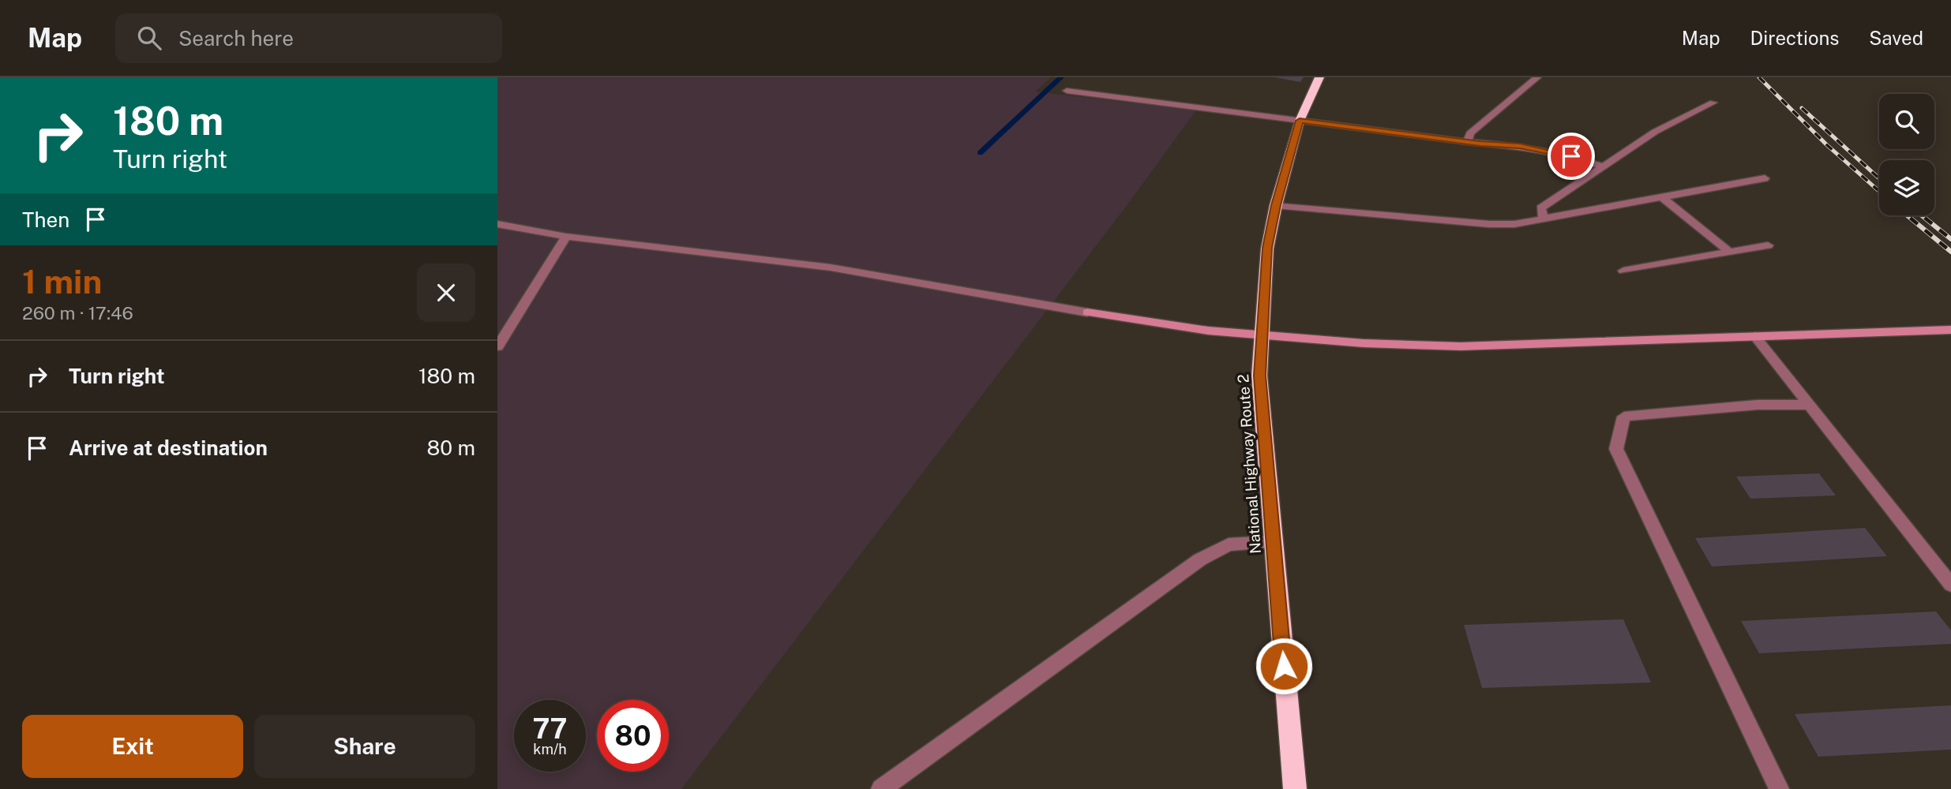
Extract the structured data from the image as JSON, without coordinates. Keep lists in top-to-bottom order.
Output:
{
  "streets": {
    "highway": ["National Highway Route 2"]
  },
  "page": {
    "header": "Map",
    "search": "Search here",
    "nav": ["Map", "Directions", "Saved"],
    "turn": ["180 m", "Turn right"],
    "then": "Then",
    "heading": ["1 min", "260 m · 17:46"],
    "list": [
      {
        "name": "Turn right",
        "value": "180 m"
      },
      {
        "name": "Arrive at destination",
        "value": "80 m"
      }
    ],
    "speed": "77 km/h",
    "limit": "80",
    "buttons": ["Exit", "Share"]
  }
}
